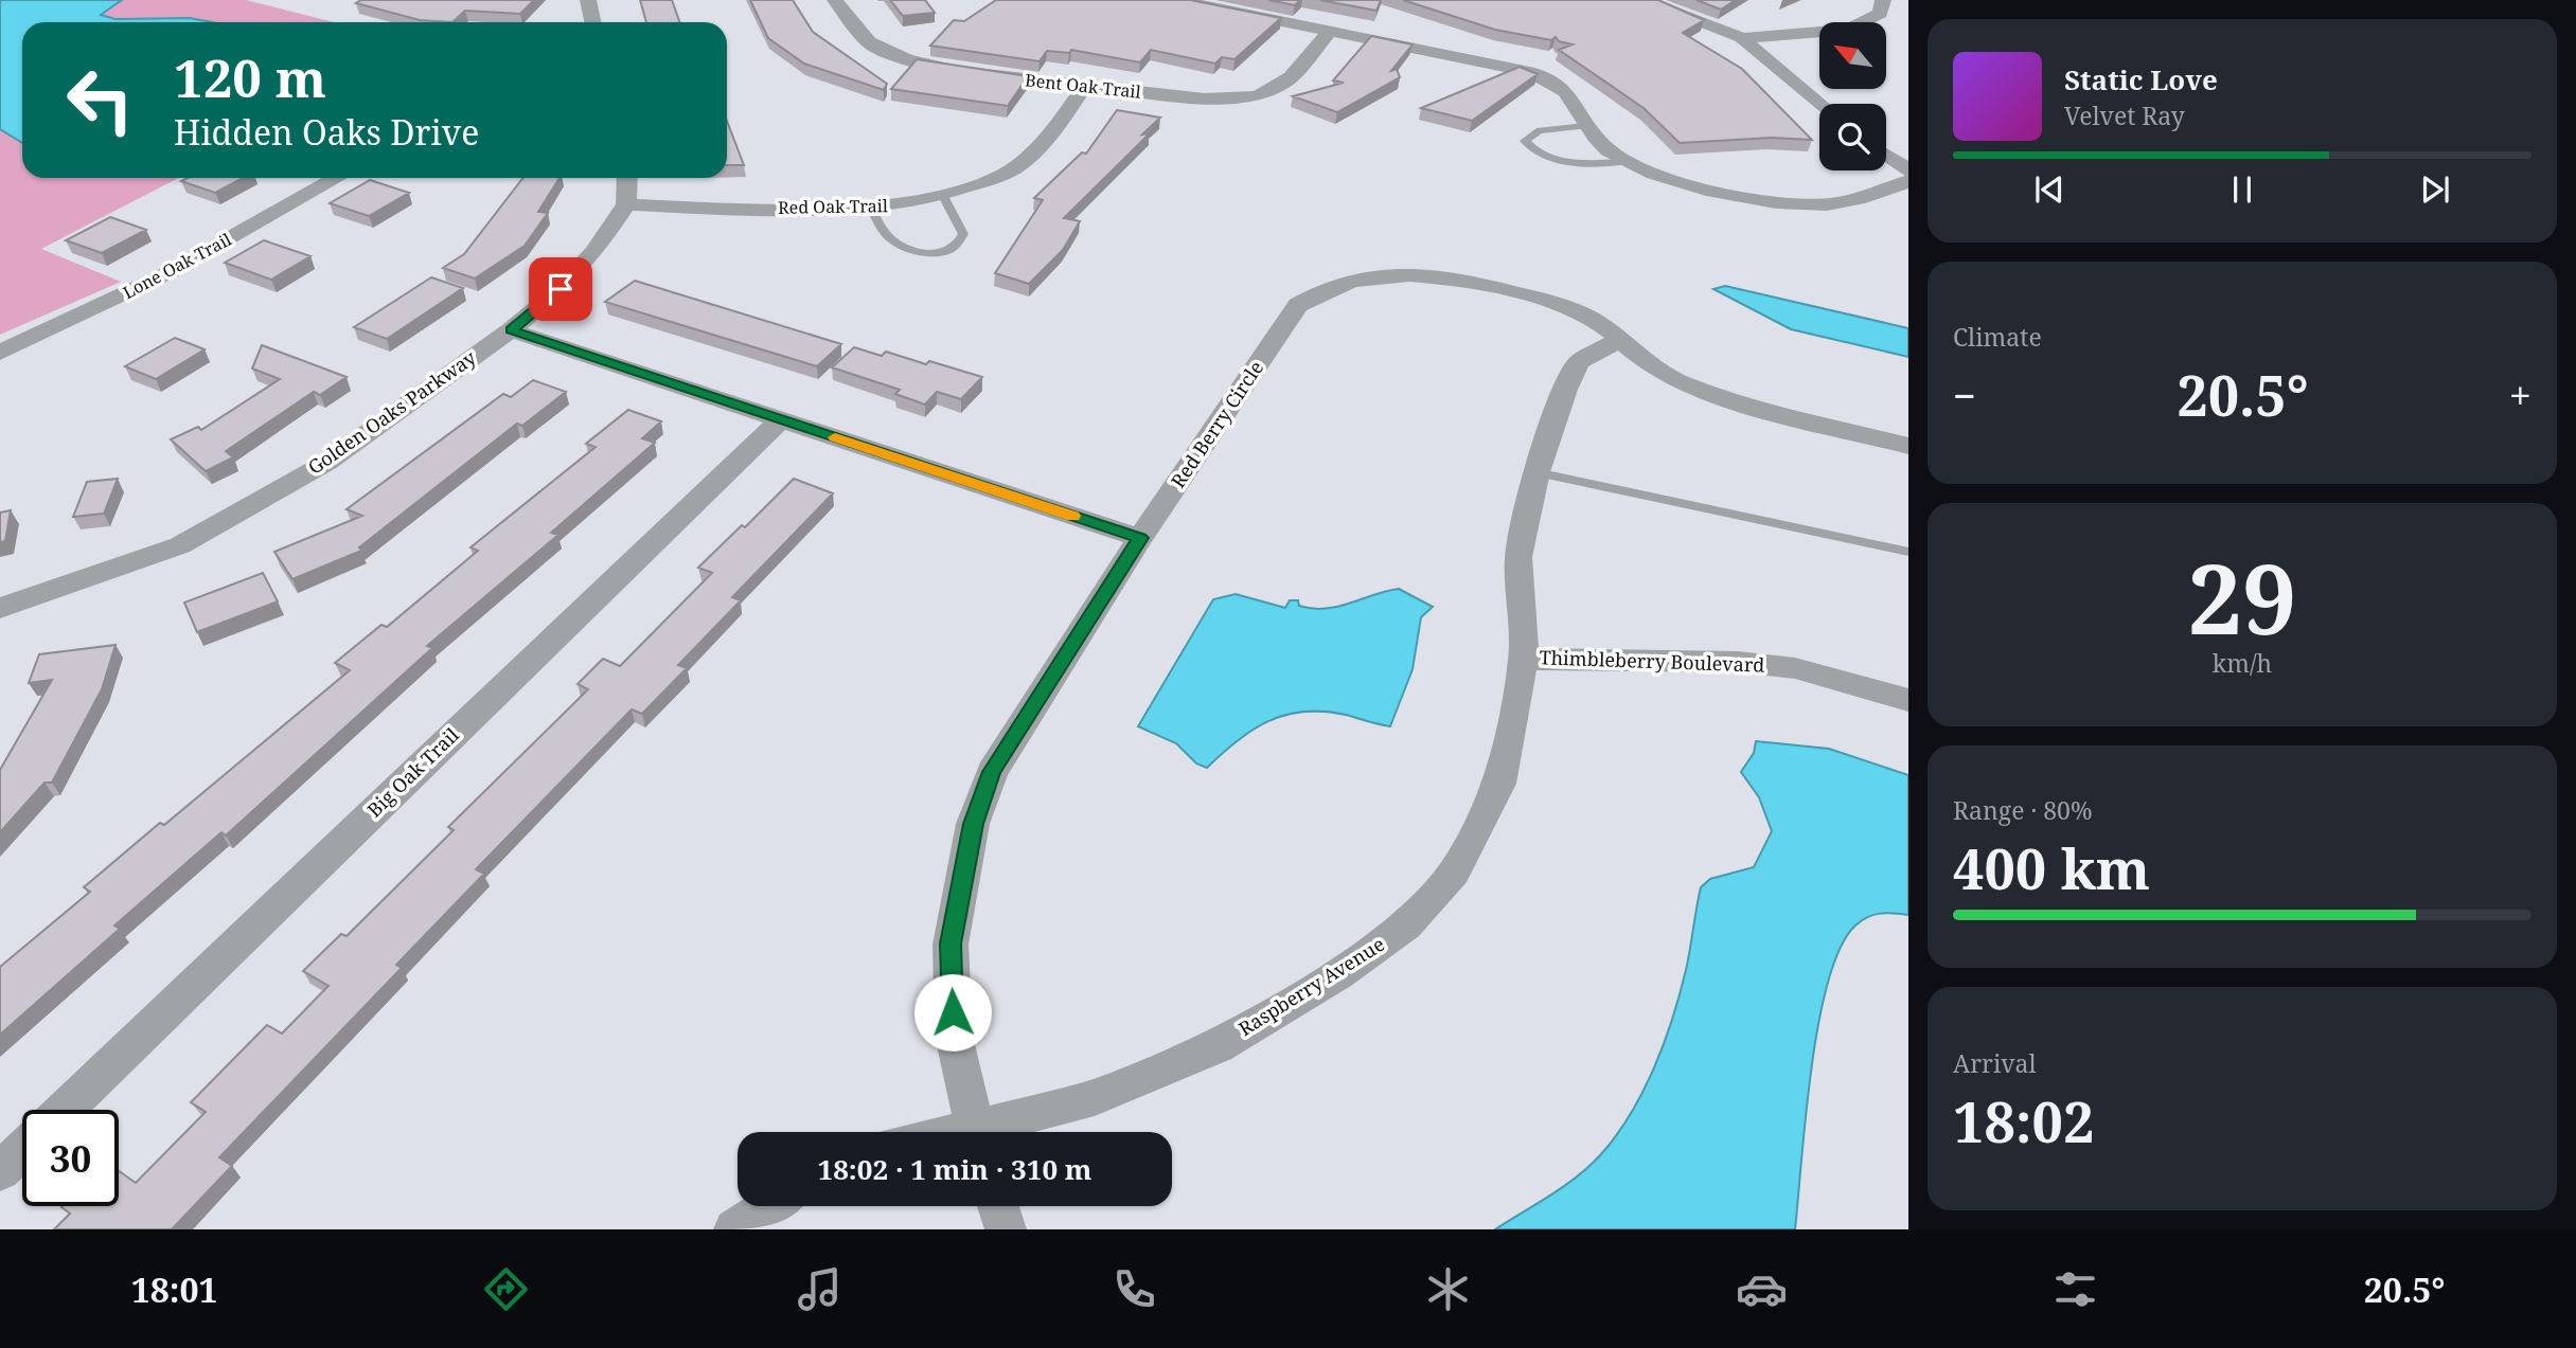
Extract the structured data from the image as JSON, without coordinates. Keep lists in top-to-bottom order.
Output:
{
  "streets": {
    "street": [
      "Bent Oak Trail",
      "Red Oak Trail",
      "Lone Oak Trail",
      "Golden Oaks Parkway",
      "Red Berry Circle",
      "Thimbleberry Boulevard",
      "Big Oak Trail",
      "Raspberry Avenue"
    ]
  },
  "crossings": [
    ["Bent Oak Trail", "Red Oak Trail"],
    ["Red Oak Trail", "Golden Oaks Parkway"],
    ["Red Berry Circle", "Raspberry Avenue"],
    ["Thimbleberry Boulevard", "Raspberry Avenue"]
  ],
  "north": "top left",
  "page": {
    "turn": ["120 m", "Hidden Oaks Drive"],
    "song": ["Static Love", "Velvet Ray"],
    "tile": [
      "Climate",
      ["29", "km/h"],
      ["Range · 80%", "400 km"],
      ["Arrival", "18:02"]
    ],
    "heat": ["−", "20.5°", "+"],
    "limit": "30",
    "trip": "18:02 · 1 min · 310 m",
    "tabs": ["18:01", "20.5°"]
  }
}
